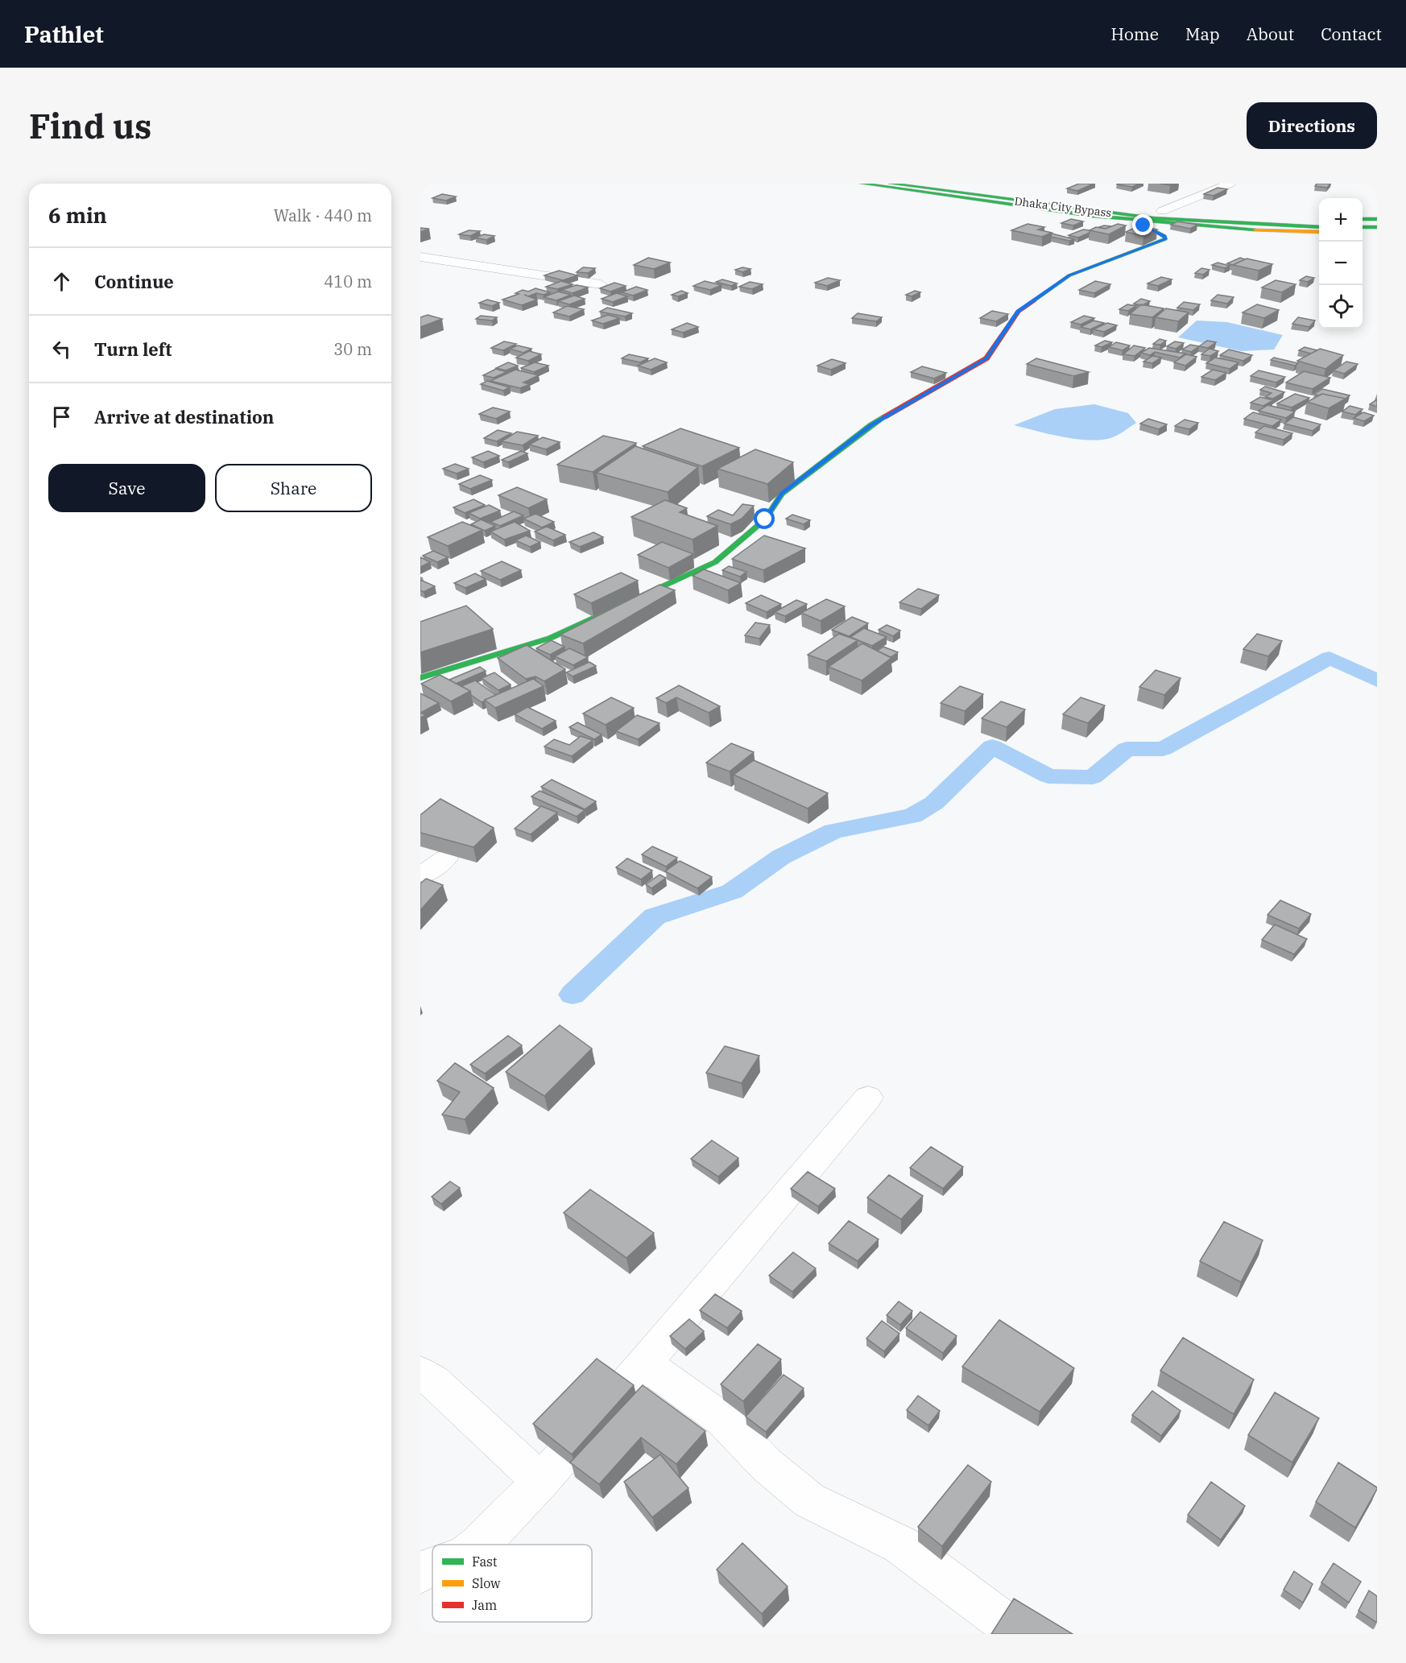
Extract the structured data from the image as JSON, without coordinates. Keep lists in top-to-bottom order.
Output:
{
  "streets": {
    "main road": ["Dhaka City Bypass"]
  },
  "legend": ["Fast", "Slow", "Jam"],
  "page": {
    "header": "Pathlet",
    "nav": [
      "Home",
      "Map",
      "About",
      "Contact"
    ],
    "buttons": [
      "Directions",
      ["Save", "Share"]
    ],
    "title": "Find us",
    "heading": ["6 min", "Walk · 440 m"],
    "map_buttons": ["+", "−"],
    "list": [
      ["Continue", "410 m"],
      ["Turn left", "30 m"],
      "Arrive at destination"
    ]
  }
}
